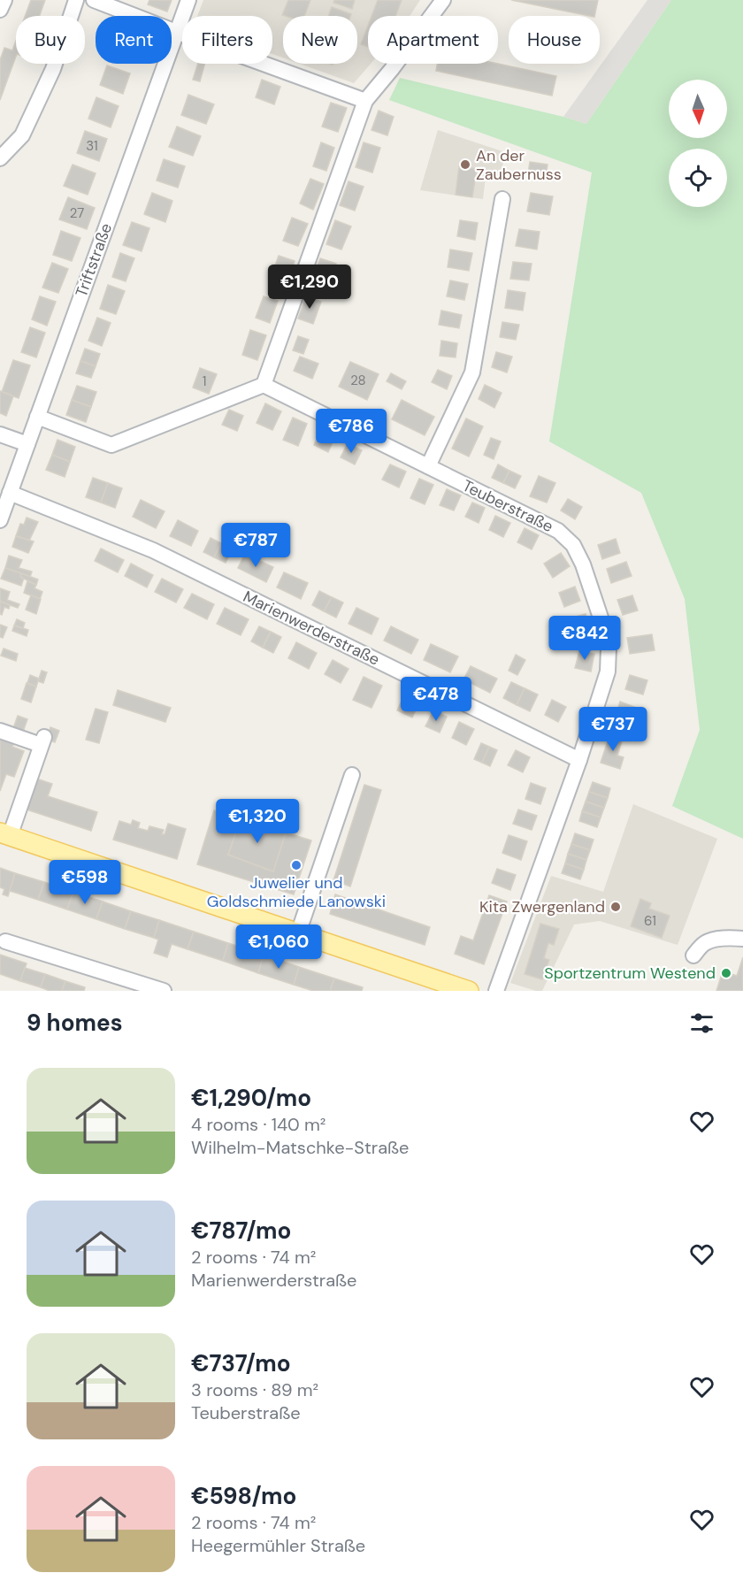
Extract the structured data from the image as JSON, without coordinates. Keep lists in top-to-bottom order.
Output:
{
  "streets": {
    "street": ["Triftstraße", "Teuberstraße", "Marienwerderstraße"]
  },
  "crossings": [
    ["Triftstraße", "Marienwerderstraße"],
    ["Teuberstraße", "Marienwerderstraße"]
  ],
  "places": [
    "An der Zaubernuss",
    "Juwelier und Goldschmiede Lanowski",
    "Kita Zwergenland",
    "Sportzentrum Westend"
  ],
  "house_numbers": [
    "31",
    "27",
    "28",
    "1",
    "61"
  ],
  "north": "bottom",
  "page": {
    "chip": [
      "Buy",
      "Rent",
      "Filters",
      "New",
      "Apartment",
      "House"
    ],
    "price": [
      "€1,290",
      "€786",
      "€787",
      "€842",
      "€478",
      "€737",
      "€1,320",
      "€598",
      "€1,060"
    ],
    "heading": "9 homes",
    "list": [
      {
        "name": "€1,290/mo",
        "note": "4 rooms · 140 m² · Wilhelm-Matschke-Straße"
      },
      {
        "name": "€787/mo",
        "note": "2 rooms · 74 m² · Marienwerderstraße"
      },
      {
        "name": "€737/mo",
        "note": "3 rooms · 89 m² · Teuberstraße"
      },
      {
        "name": "€598/mo",
        "note": "2 rooms · 74 m² · Heegermühler Straße"
      }
    ]
  }
}
